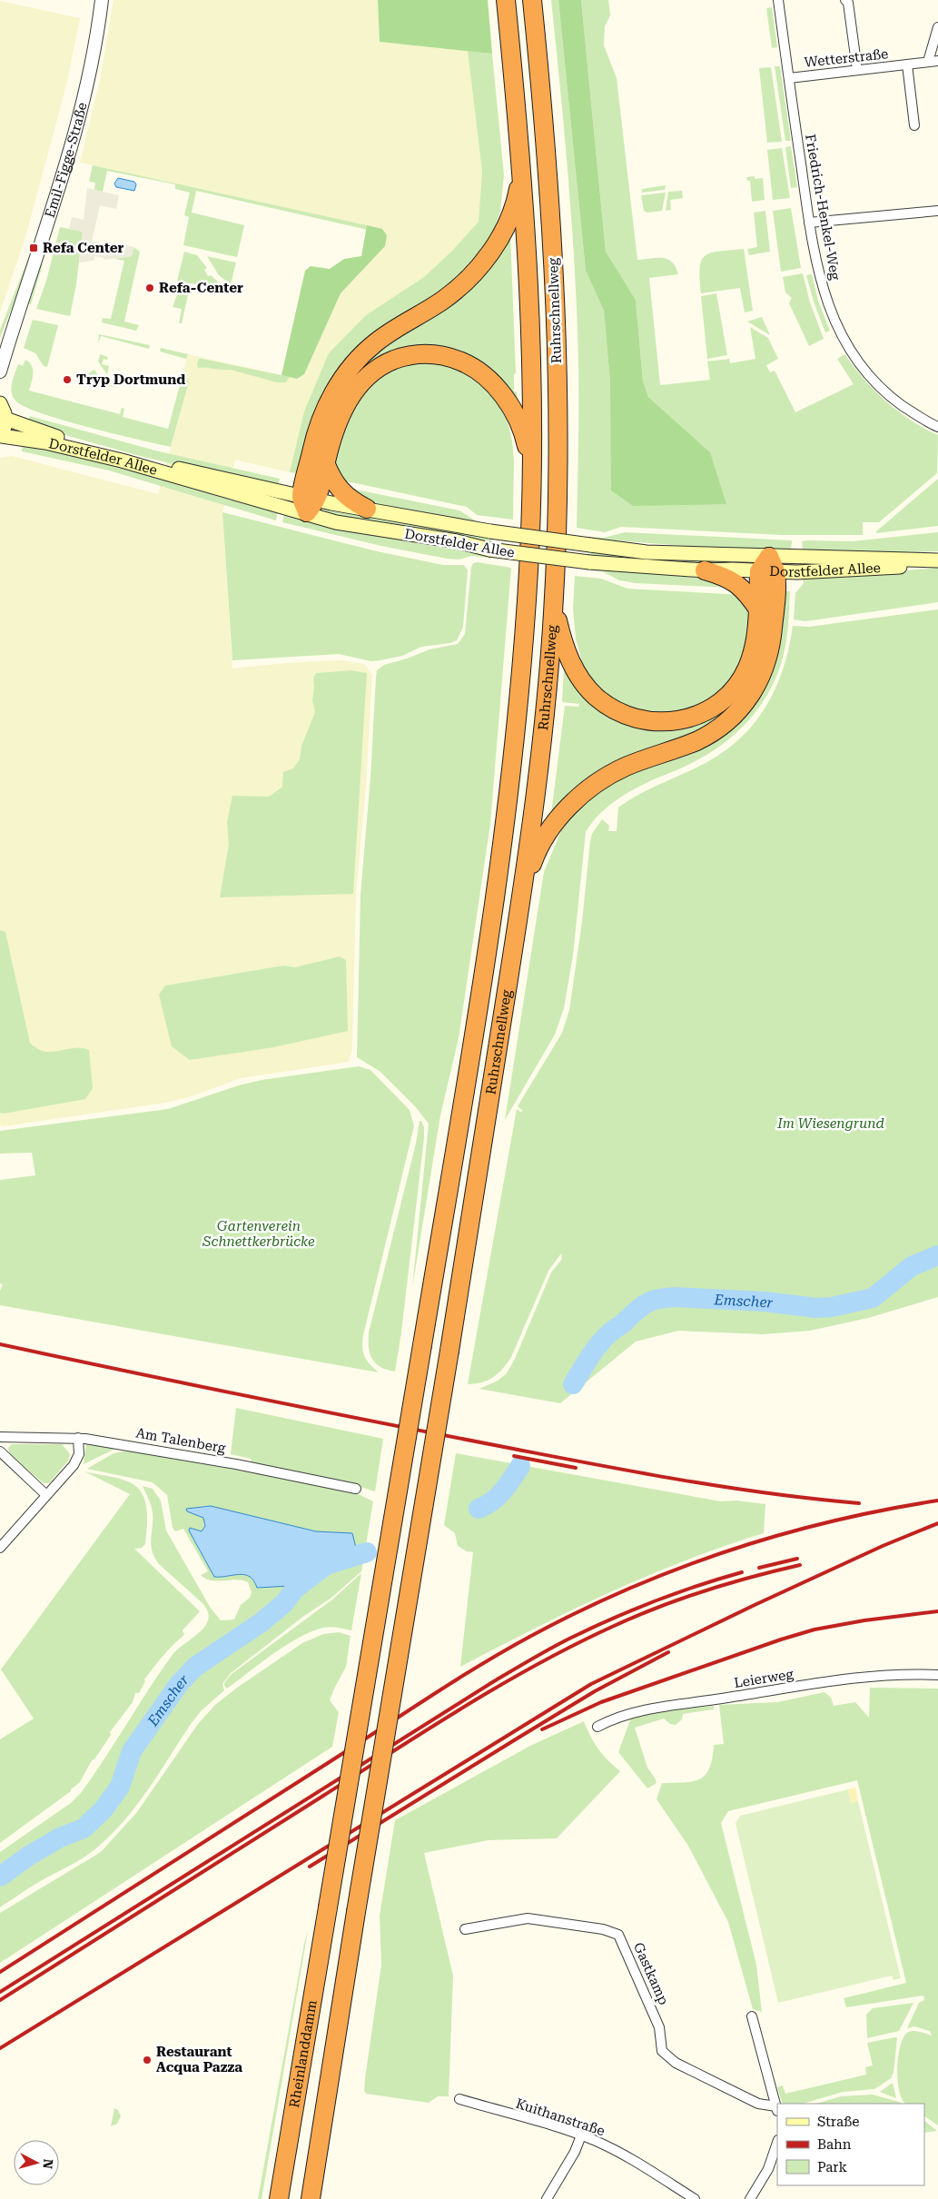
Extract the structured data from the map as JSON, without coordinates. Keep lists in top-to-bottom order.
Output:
{
  "streets": {
    "highway": ["Ruhrschnellweg", "Rheinlanddamm"],
    "main road": ["Dorstfelder Allee"],
    "street": [
      "Wetterstraße",
      "Emil-Figge-Straße",
      "Friedrich-Henkel-Weg",
      "Am Talenberg",
      "Leierweg",
      "Gastkamp",
      "Kuithanstraße"
    ]
  },
  "crossings": [
    ["Wetterstraße", "Friedrich-Henkel-Weg"],
    ["Ruhrschnellweg", "Rheinlanddamm"]
  ],
  "water": ["Emscher"],
  "parks": ["Im Wiesengrund", "Gartenverein Schnettkerbrücke"],
  "places": {
    "transit": ["Refa Center"],
    "other": ["Refa-Center", "Tryp Dortmund", "Restaurant Acqua Pazza"]
  },
  "legend": ["Straße", "Bahn", "Park"],
  "north": "right"
}
